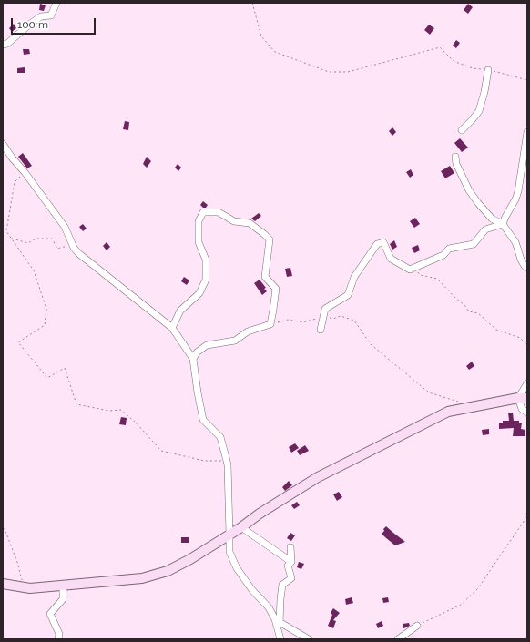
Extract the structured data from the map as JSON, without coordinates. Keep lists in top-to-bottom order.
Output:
{
  "scale_bar": "100 m"
}
